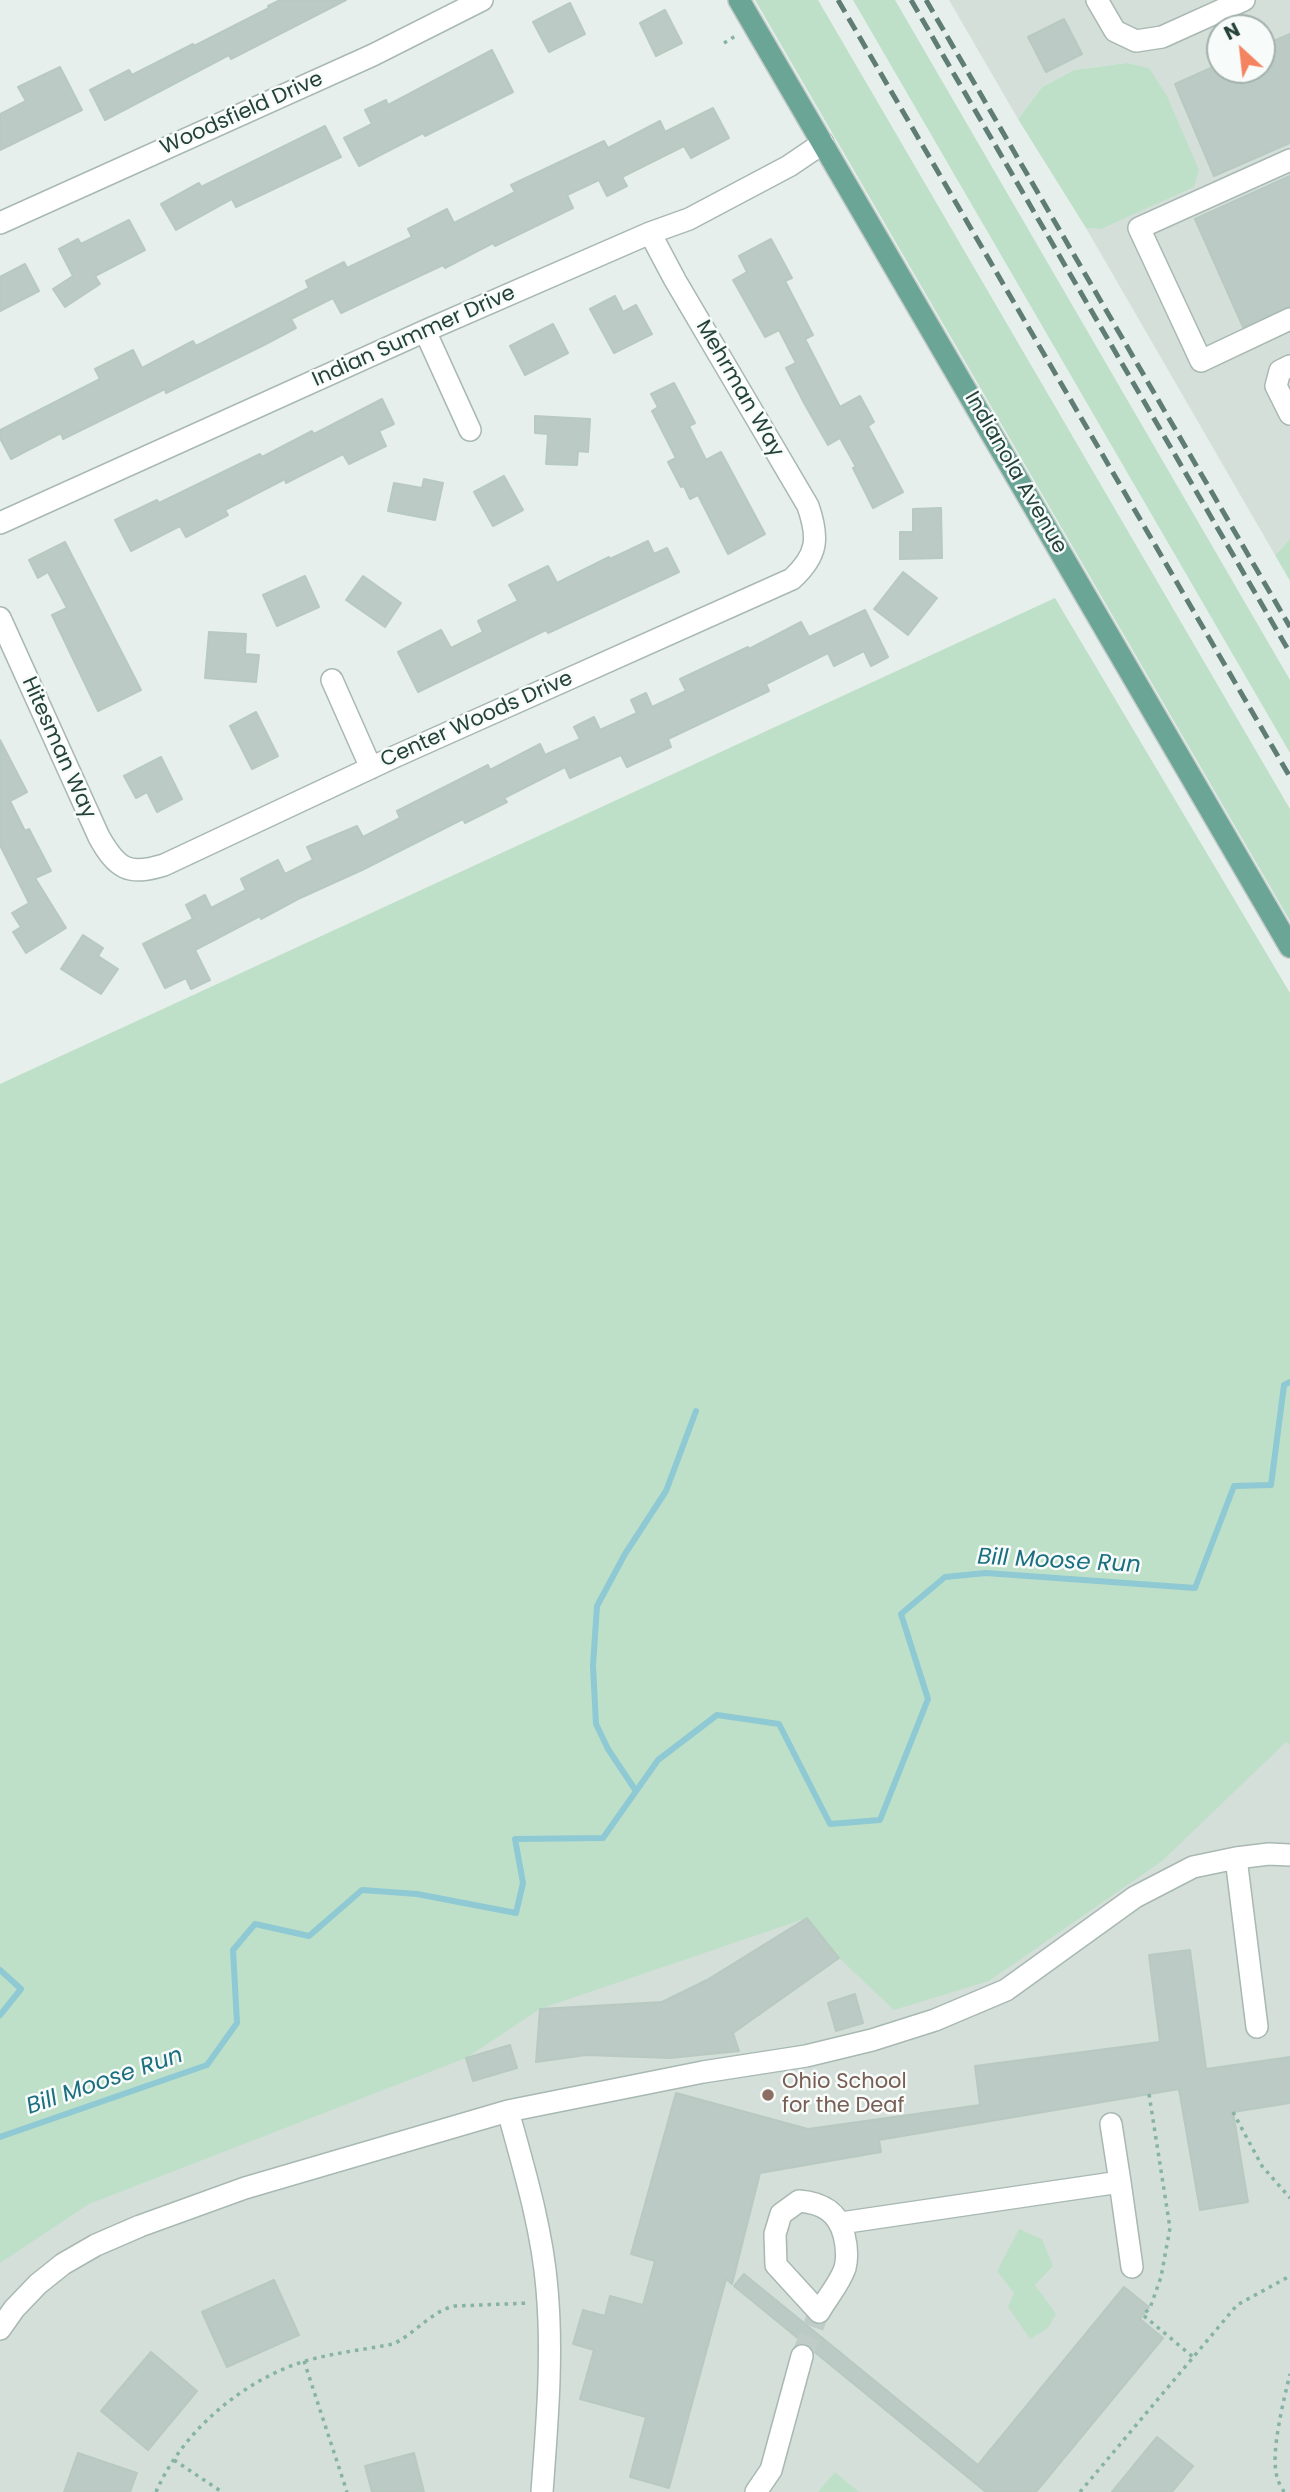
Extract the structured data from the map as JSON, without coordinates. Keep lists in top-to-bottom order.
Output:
{
  "streets": {
    "main road": ["Indianola Avenue"],
    "street": [
      "Woodsfield Drive",
      "Indian Summer Drive",
      "Mehrman Way",
      "Center Woods Drive",
      "Hitesman Way"
    ]
  },
  "crossings": [
    ["Indian Summer Drive", "Mehrman Way"],
    ["Indian Summer Drive", "Indianola Avenue"],
    ["Mehrman Way", "Center Woods Drive"],
    ["Center Woods Drive", "Hitesman Way"]
  ],
  "water": ["Bill Moose Run"],
  "places": ["Ohio School for the Deaf"],
  "north": "top left"
}
